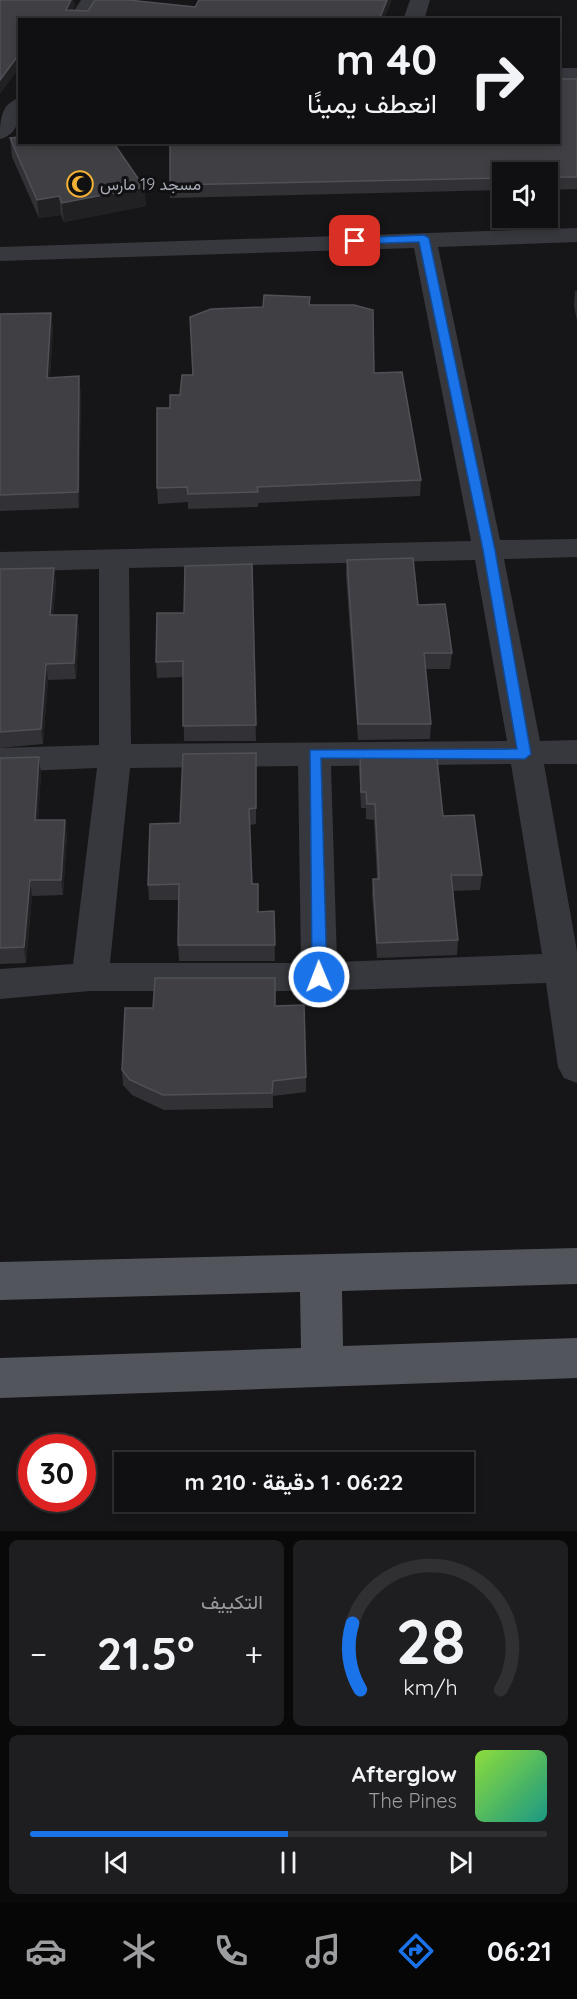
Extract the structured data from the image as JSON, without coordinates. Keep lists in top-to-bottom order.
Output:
{
  "places": {
    "mosque": ["مسجد 19 مارس"]
  },
  "page": {
    "turn": ["40 m", "انعطف يمينًا"],
    "limit": "30",
    "trip": "06:22 · 1 دقيقة · 210 m",
    "tile": "التكييف",
    "heat": ["−", "21.5°", "+"],
    "song": ["Afterglow", "The Pines"],
    "tabs": "06:21",
    "gauge": ["28", "km/h"]
  }
}
